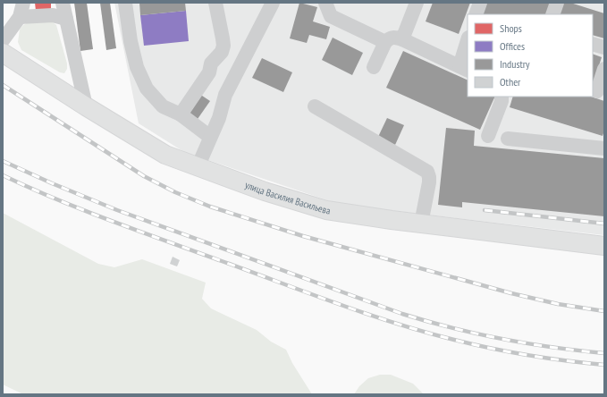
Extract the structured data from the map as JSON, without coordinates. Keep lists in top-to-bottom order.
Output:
{
  "streets": {
    "main road": ["улица Василия Васильева"]
  },
  "legend": [
    "Shops",
    "Offices",
    "Industry",
    "Other"
  ]
}
